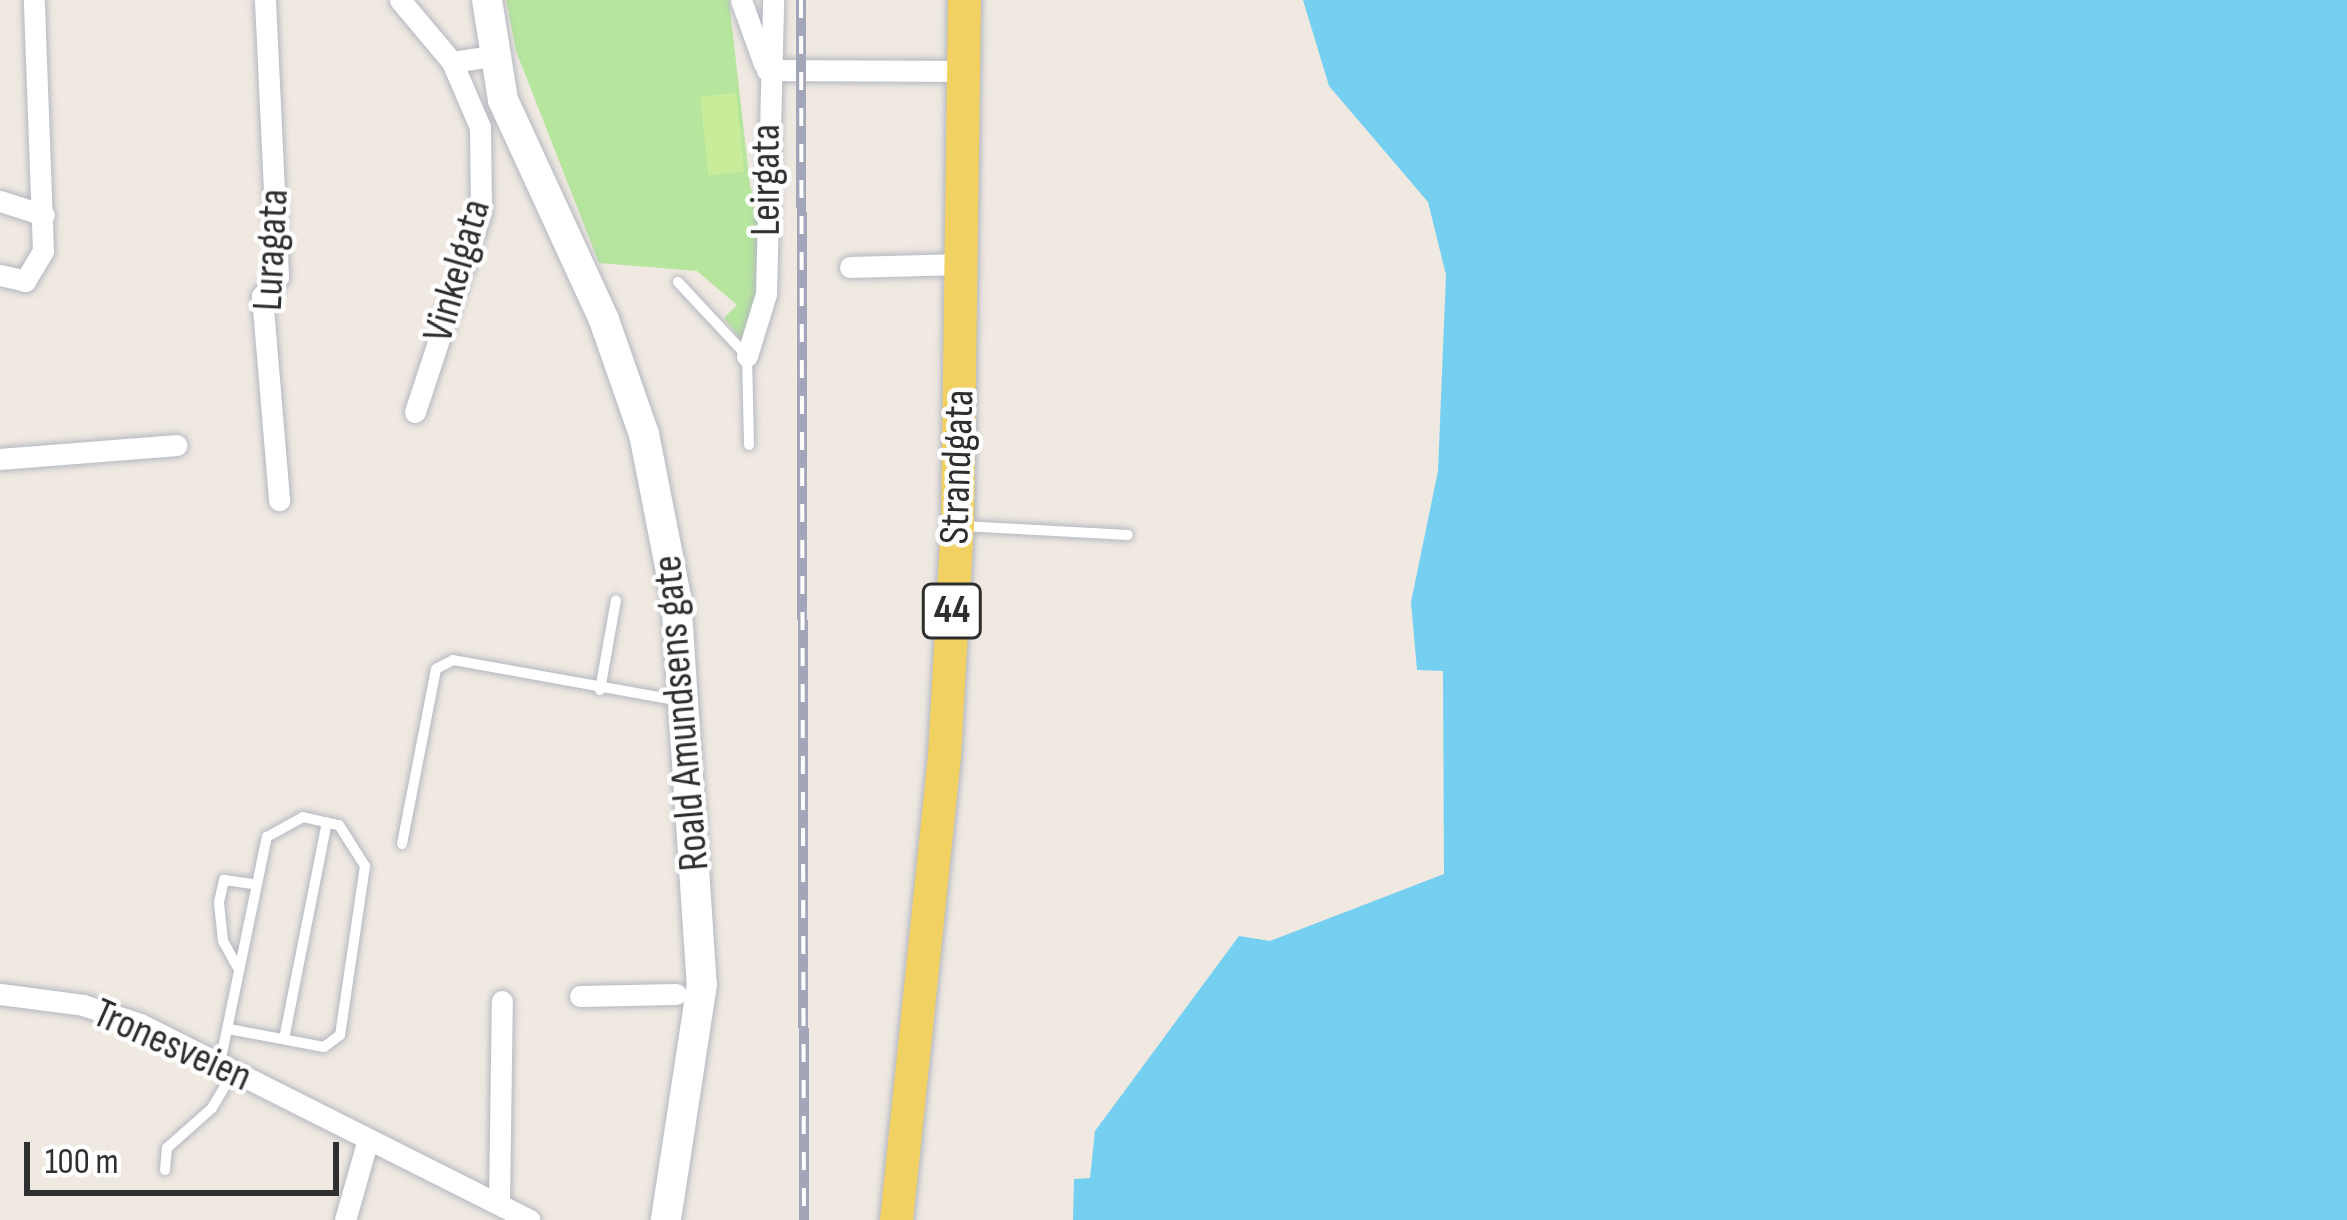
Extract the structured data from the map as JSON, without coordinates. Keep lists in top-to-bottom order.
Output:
{
  "streets": {
    "main road": ["Strandgata", "44"],
    "street": [
      "Leirgata",
      "Luragata",
      "Vinkelgata",
      "Roald Amundsens gate",
      "Tronesveien"
    ]
  },
  "scale_bar": "100 m"
}
